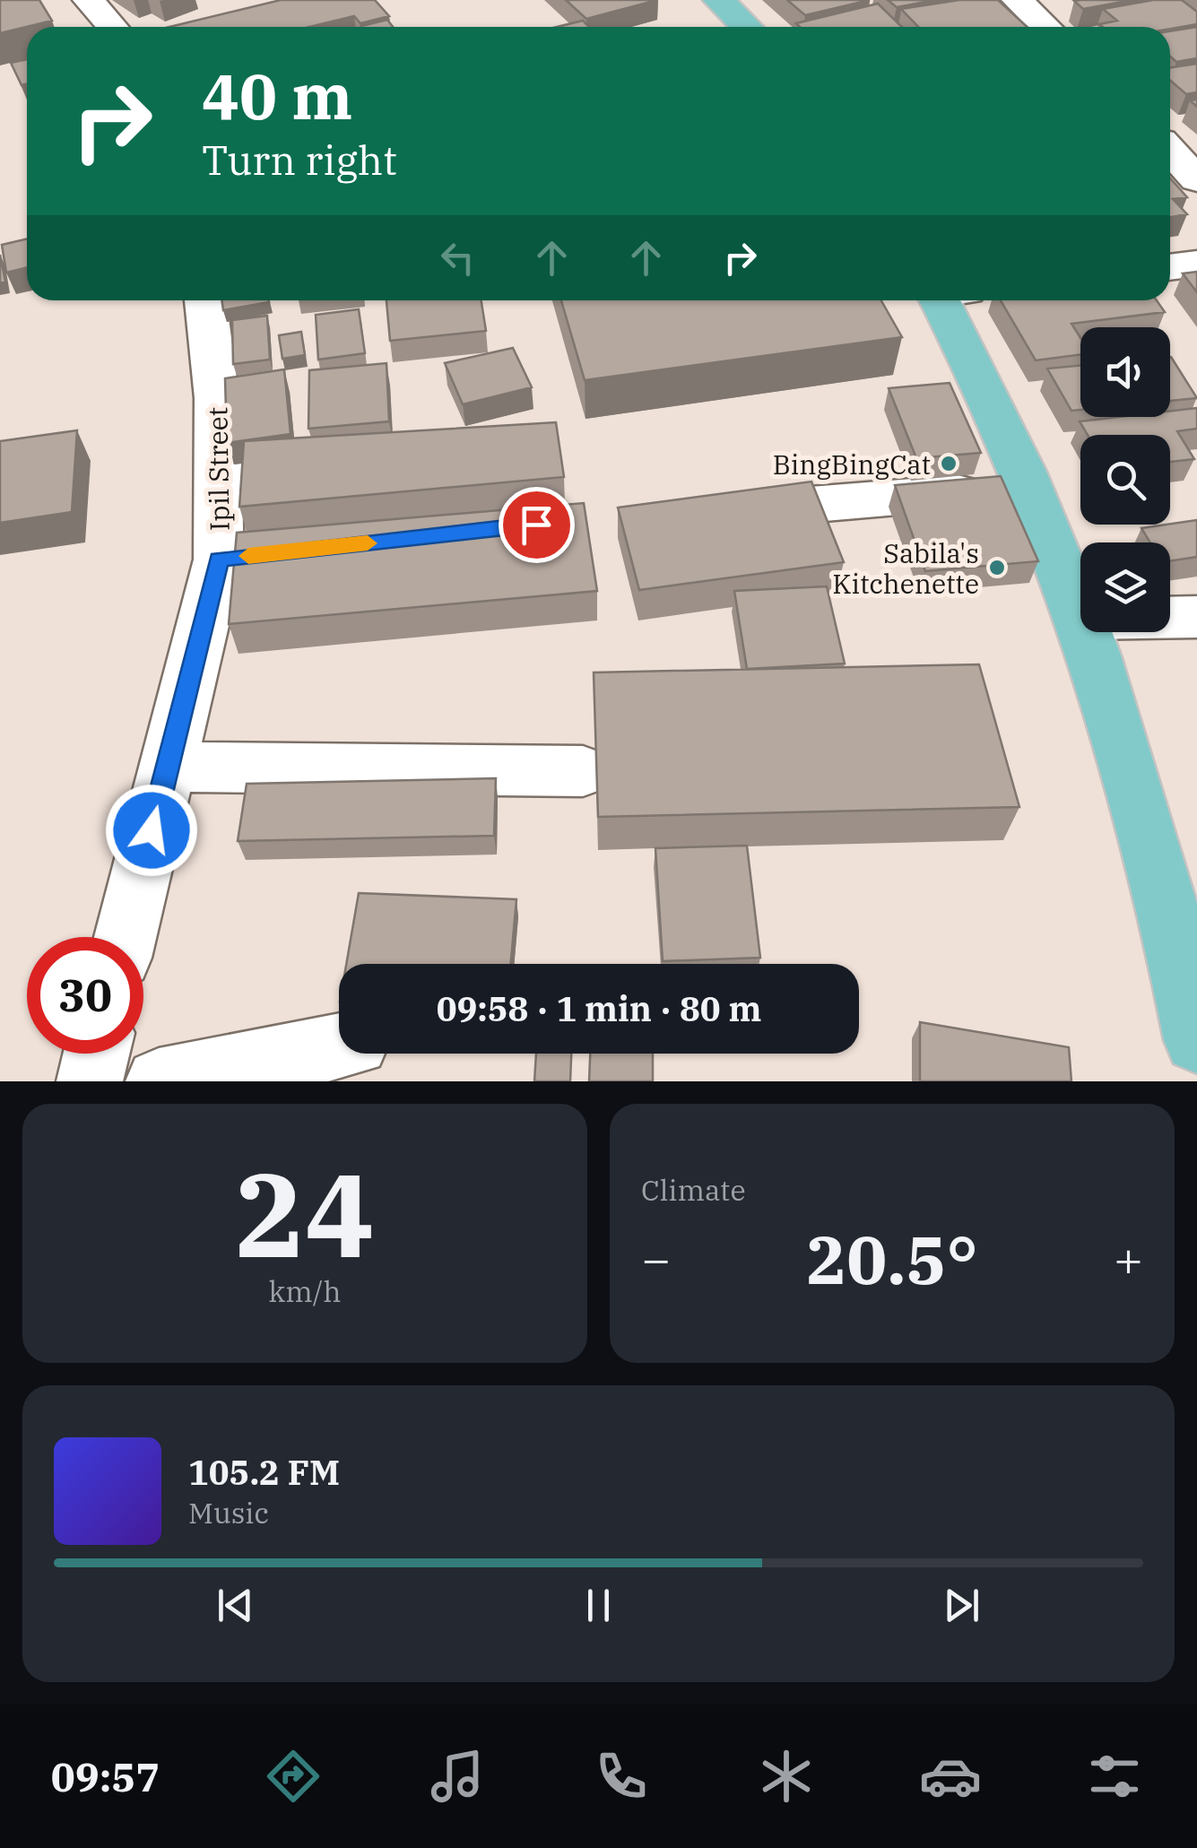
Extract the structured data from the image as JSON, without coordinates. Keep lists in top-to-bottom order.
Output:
{
  "streets": {
    "street": ["Ipil Street"]
  },
  "places": ["BingBingCat", "Sabila's Kitchenette"],
  "page": {
    "turn": ["40 m", "Turn right"],
    "limit": "30",
    "trip": "09:58 · 1 min · 80 m",
    "tile": [
      ["24", "km/h"],
      "Climate"
    ],
    "heat": ["−", "20.5°", "+"],
    "song": ["105.2 FM", "Music"],
    "tabs": "09:57"
  }
}
